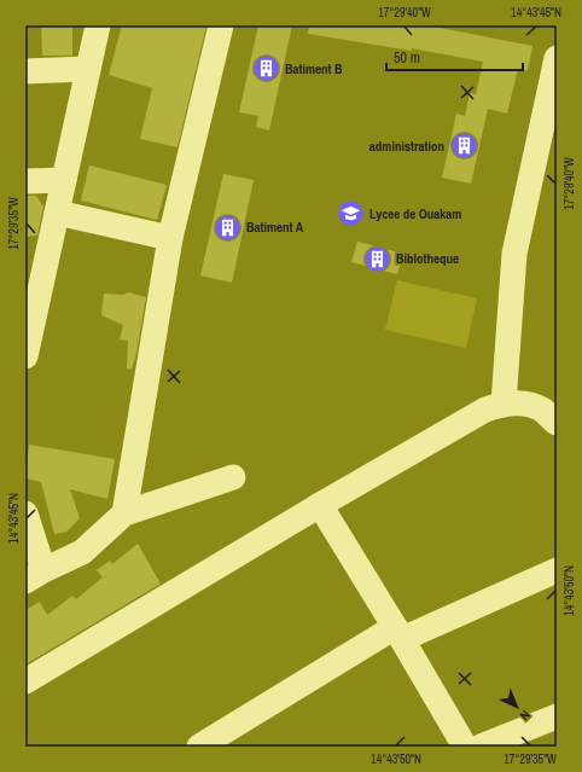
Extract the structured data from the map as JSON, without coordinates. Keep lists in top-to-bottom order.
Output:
{
  "places": {
    "building": [
      "Batiment B",
      "administration",
      "Batiment A",
      "Biblotheque"
    ],
    "school or university": ["Lycee de Ouakam"]
  },
  "scale_bar": "50 m",
  "north": "bottom right",
  "coordinates": [
    "17°29'40\"W",
    "14°43'45\"N",
    "17°29'35\"W",
    "14°43'50\"N"
  ]
}
